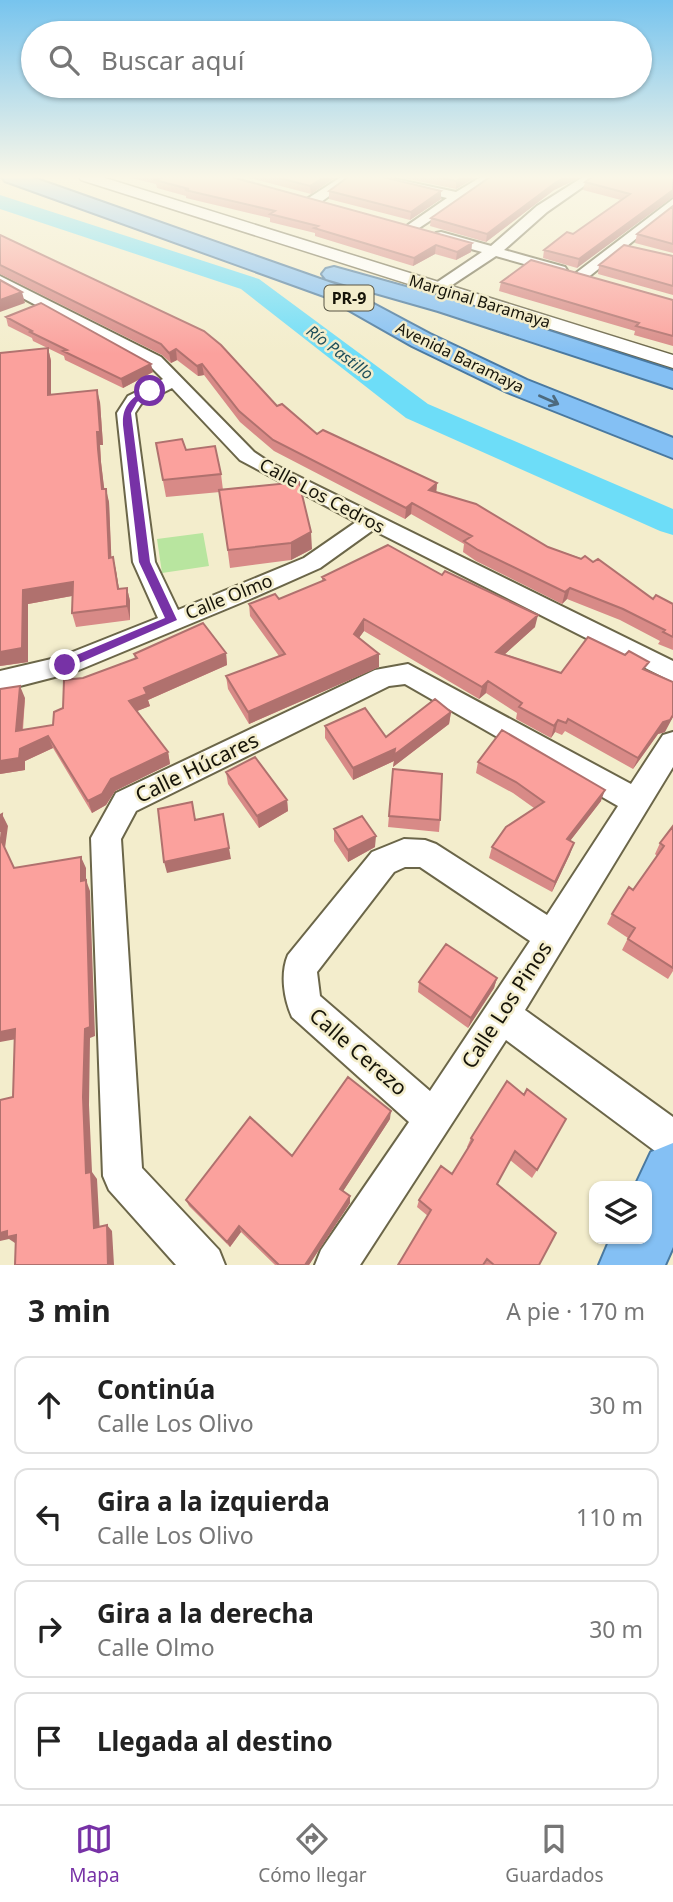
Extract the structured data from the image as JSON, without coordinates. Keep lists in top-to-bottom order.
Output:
{
  "streets": {
    "highway": ["PR-9", "Avenida Baramaya"],
    "street": [
      "Marginal Baramaya",
      "Calle Los Cedros",
      "Calle Olmo",
      "Calle Húcares",
      "Calle Los Pinos",
      "Calle Cerezo"
    ]
  },
  "crossings": [
    ["Calle Los Cedros", "Calle Olmo"],
    ["Calle Húcares", "Calle Los Pinos"],
    ["Calle Los Pinos", "Calle Cerezo"]
  ],
  "water": ["Río Pastillo"],
  "page": {
    "search": "Buscar aquí",
    "heading": ["3 min", "A pie · 170 m"],
    "list": [
      ["Continúa", "Calle Los Olivo", "30 m"],
      ["Gira a la izquierda", "Calle Los Olivo", "110 m"],
      ["Gira a la derecha", "Calle Olmo", "30 m"],
      "Llegada al destino"
    ],
    "nav": ["Mapa", "Cómo llegar", "Guardados"]
  }
}
